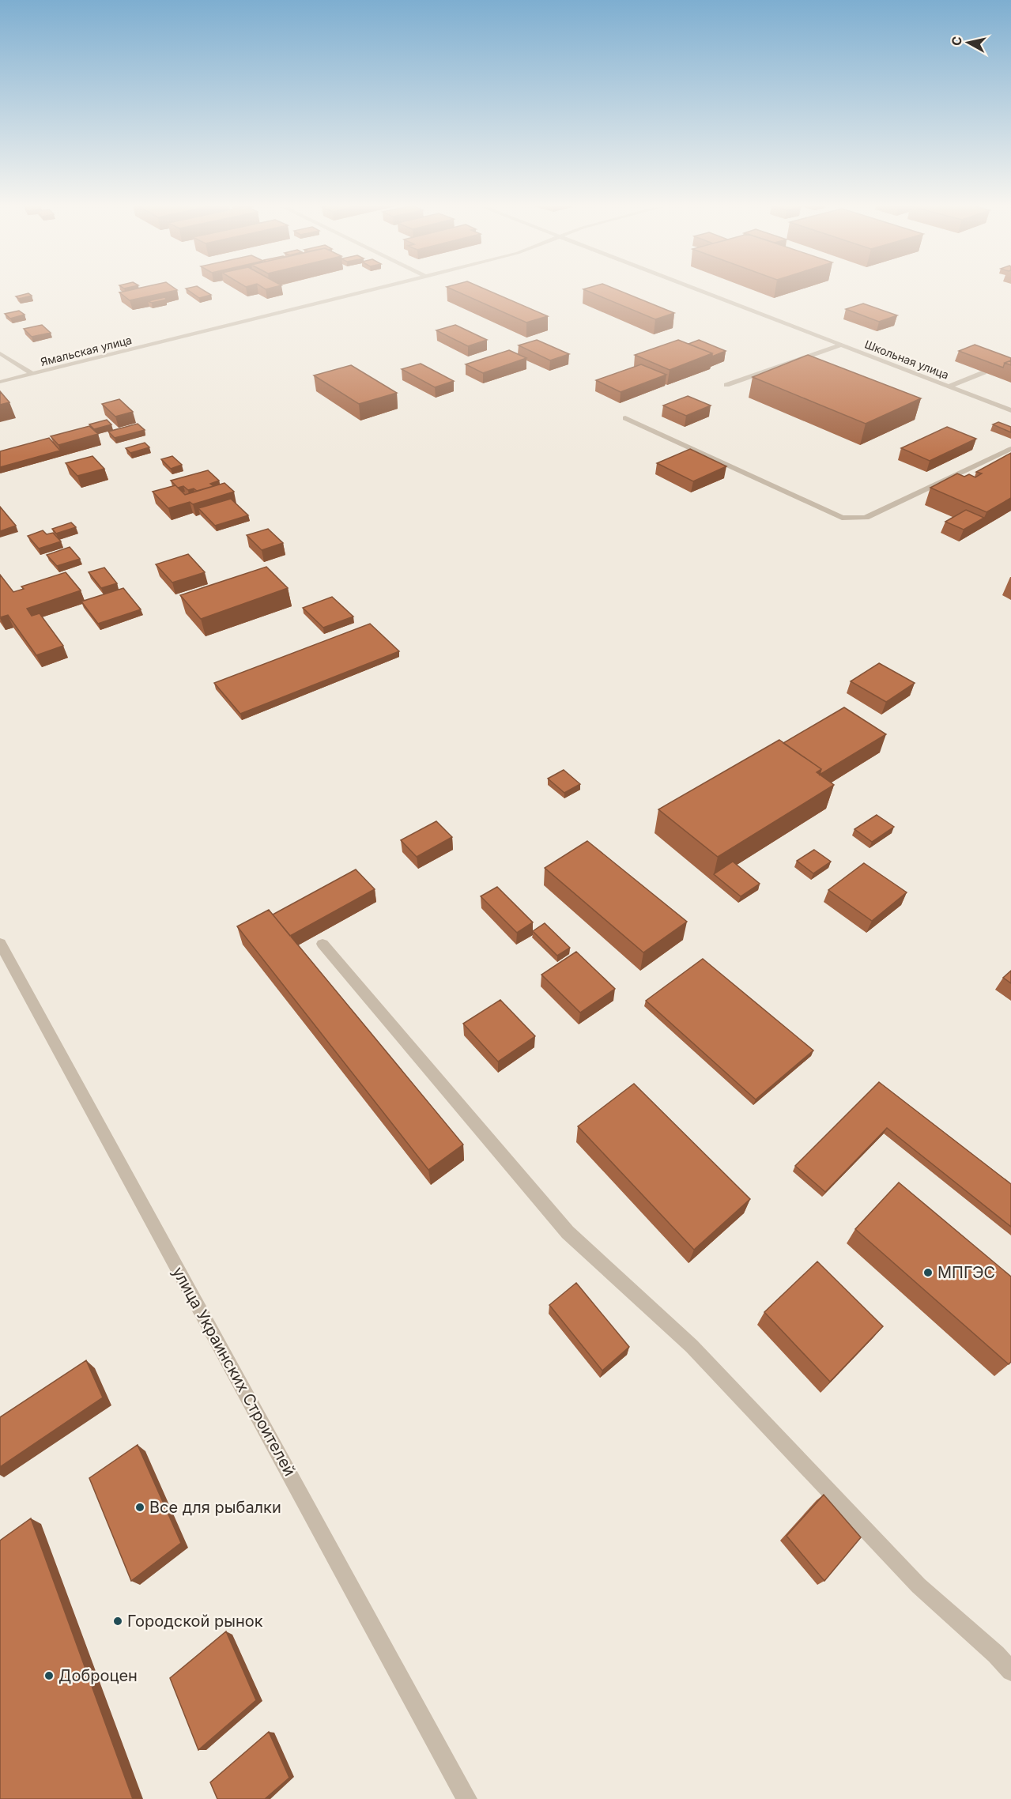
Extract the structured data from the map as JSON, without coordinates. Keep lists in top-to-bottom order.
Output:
{
  "streets": {
    "street": ["Ямальская улица", "Школьная улица", "улица Украинских Строителей"]
  },
  "places": [
    "МПГЭС",
    "Все для рыбалки",
    "Городской рынок",
    "Доброцен"
  ],
  "north": "left"
}
